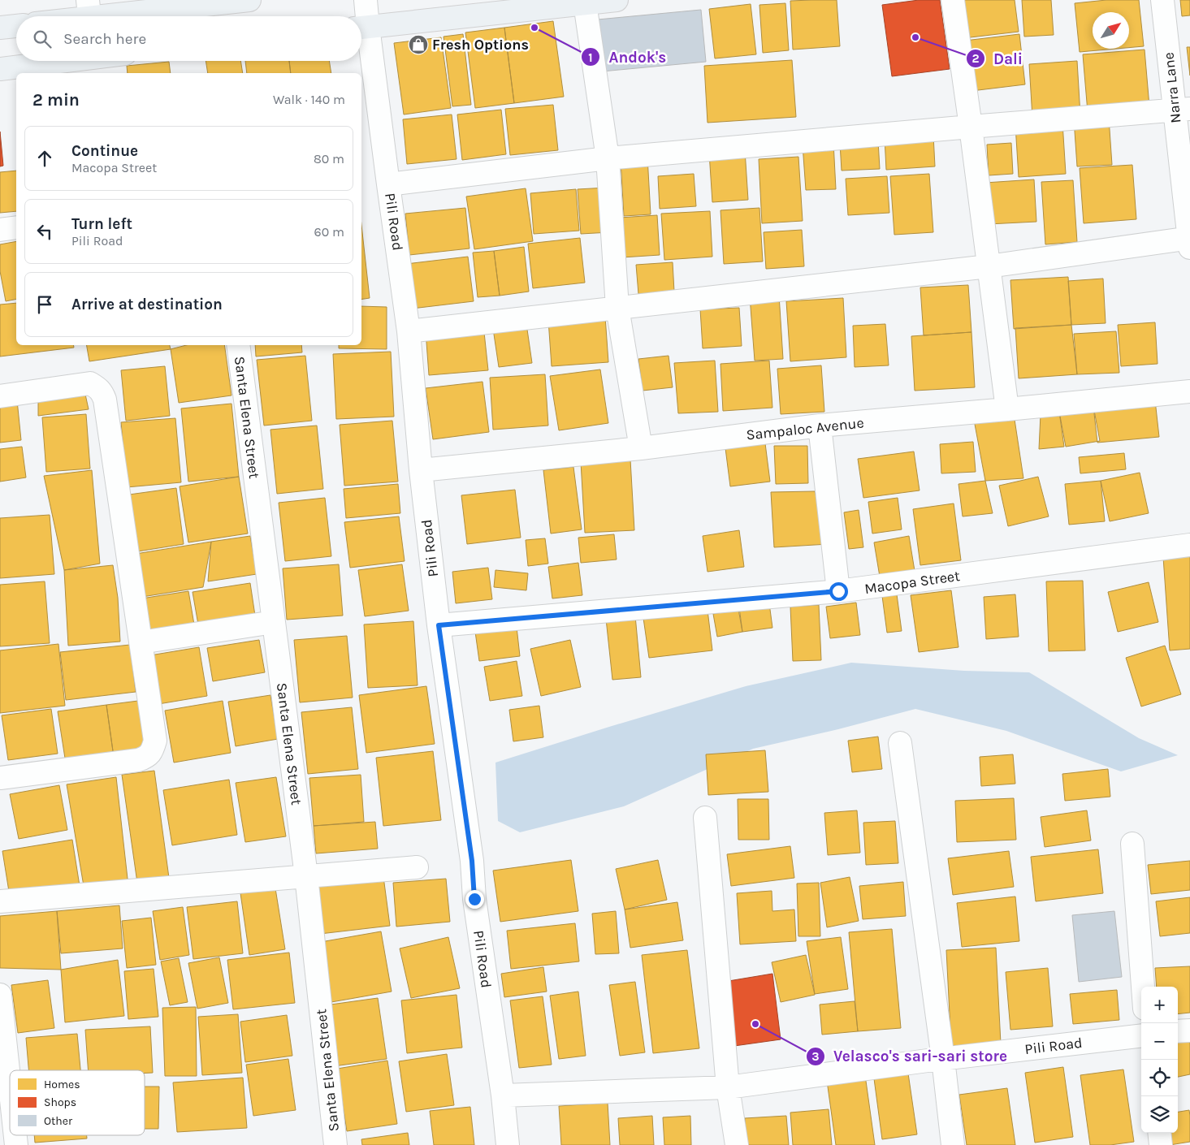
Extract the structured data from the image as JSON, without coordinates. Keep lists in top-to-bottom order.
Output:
{
  "streets": {
    "street": [
      "Narra Lane",
      "Pili Road",
      "Santa Elena Street",
      "Sampaloc Avenue",
      "Macopa Street"
    ]
  },
  "crossings": [
    ["Pili Road", "Sampaloc Avenue"],
    ["Pili Road", "Macopa Street"]
  ],
  "places": {
    "other": ["Andok's", "Dali", "Velasco's sari-sari store"],
    "shop": ["Fresh Options"]
  },
  "legend": ["Homes", "Shops", "Other"],
  "north": "top right",
  "page": {
    "search": "Search here",
    "heading": ["2 min", "Walk · 140 m"],
    "list": [
      ["Continue", "Macopa Street", "80 m"],
      ["Turn left", "Pili Road", "60 m"],
      "Arrive at destination"
    ],
    "map_buttons": ["+", "−"]
  }
}
